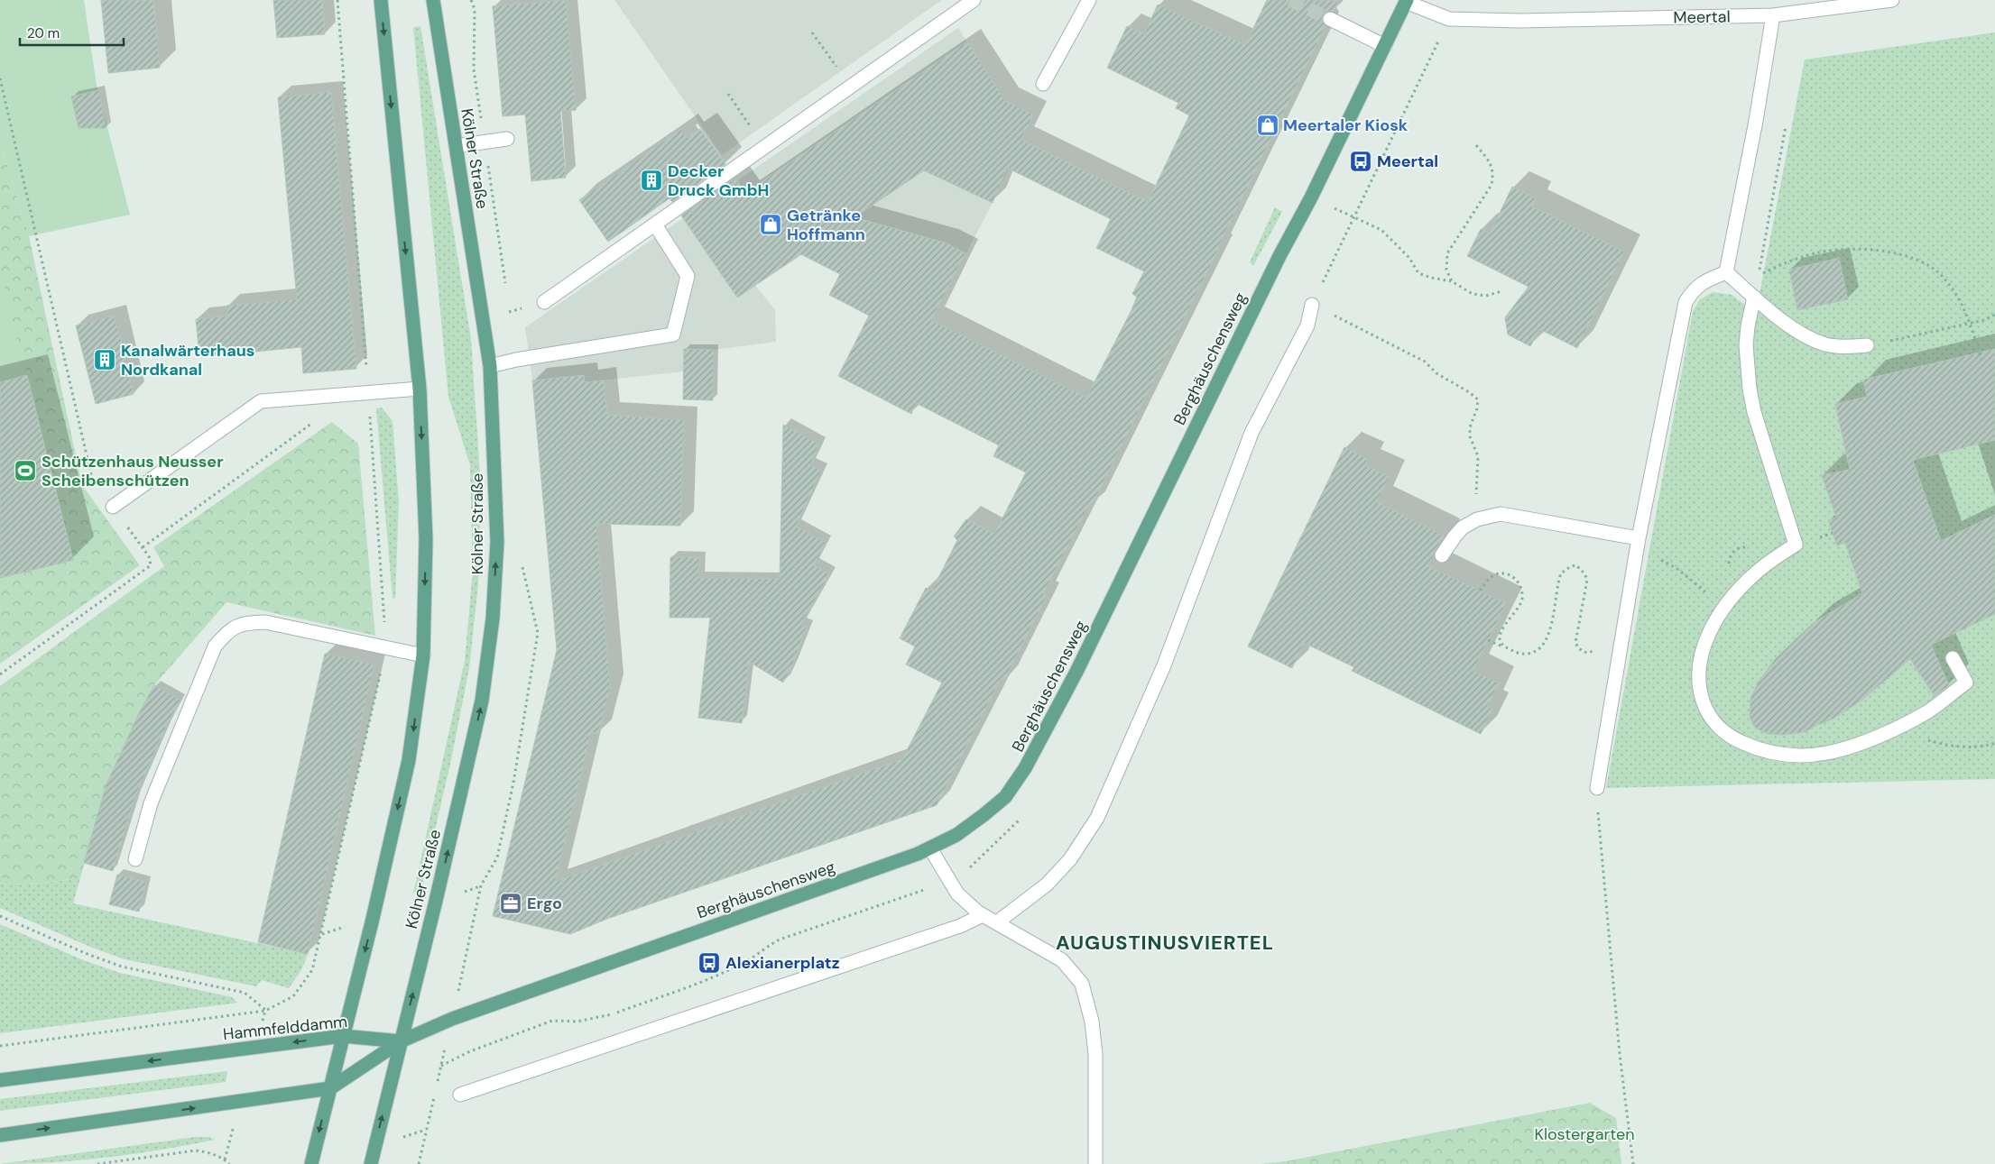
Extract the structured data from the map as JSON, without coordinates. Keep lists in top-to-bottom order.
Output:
{
  "streets": {
    "main road": ["Kölner Straße", "Berghäuschensweg", "Hammfelddamm"],
    "street": ["Meertal"]
  },
  "crossings": [
    ["Meertal", "Berghäuschensweg"],
    ["Kölner Straße", "Berghäuschensweg"],
    ["Kölner Straße", "Hammfelddamm"],
    ["Berghäuschensweg", "Hammfelddamm"]
  ],
  "districts": ["AUGUSTINUSVIERTEL"],
  "parks": ["Klostergarten"],
  "places": {
    "shop": ["Meertaler Kiosk", "Getränke Hoffmann"],
    "bus stop": ["Meertal", "Alexianerplatz"],
    "building": ["Decker Druck GmbH", "Kanalwärterhaus Nordkanal"],
    "sports": ["Schützenhaus Neusser Scheibenschützen"],
    "office": ["Ergo"]
  },
  "scale_bar": "20 m"
}
